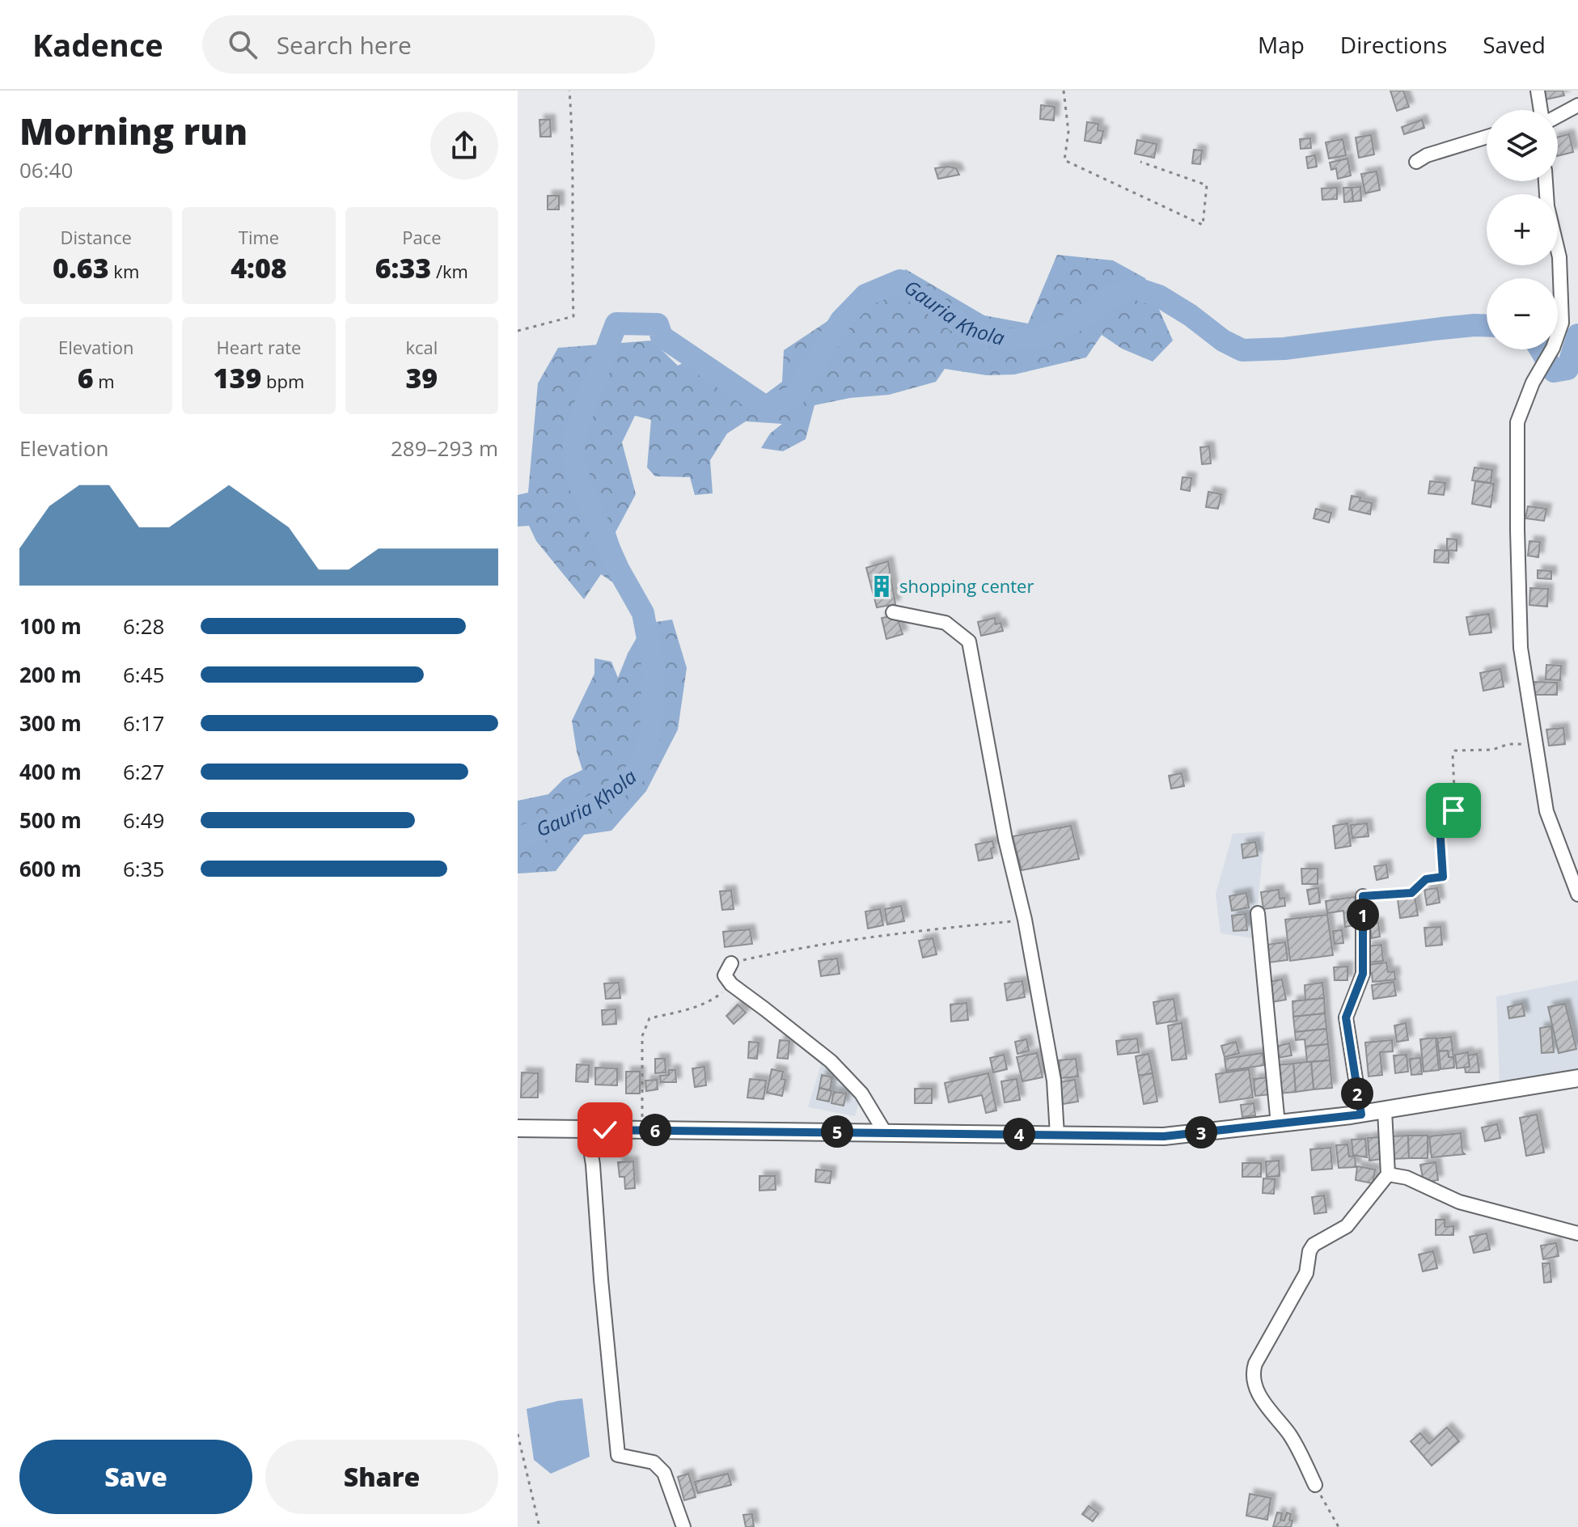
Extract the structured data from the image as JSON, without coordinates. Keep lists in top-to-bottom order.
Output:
{
  "water": ["Gauria Khola"],
  "places": {
    "building": ["shopping center"]
  },
  "page": {
    "header": "Kadence",
    "search": "Search here",
    "nav": ["Map", "Directions", "Saved"],
    "heading": ["Morning run", "06:40"],
    "map_buttons": ["+", "−"],
    "stats": [
      ["Distance", "0.63 km"],
      ["Time", "4:08"],
      ["Pace", "6:33 /km"],
      ["Elevation", "6 m"],
      ["Heart rate", "139 bpm"],
      ["kcal", "39"]
    ],
    "chart": ["Elevation", "289–293 m"],
    "list": [
      {
        "name": "100 m",
        "note": "6:28"
      },
      {
        "name": "200 m",
        "note": "6:45"
      },
      {
        "name": "300 m",
        "note": "6:17"
      },
      {
        "name": "400 m",
        "note": "6:27"
      },
      {
        "name": "500 m",
        "note": "6:49"
      },
      {
        "name": "600 m",
        "note": "6:35"
      }
    ],
    "pins": [
      "1",
      "2",
      "6",
      "5",
      "3",
      "4"
    ],
    "buttons": ["Save", "Share"]
  }
}
